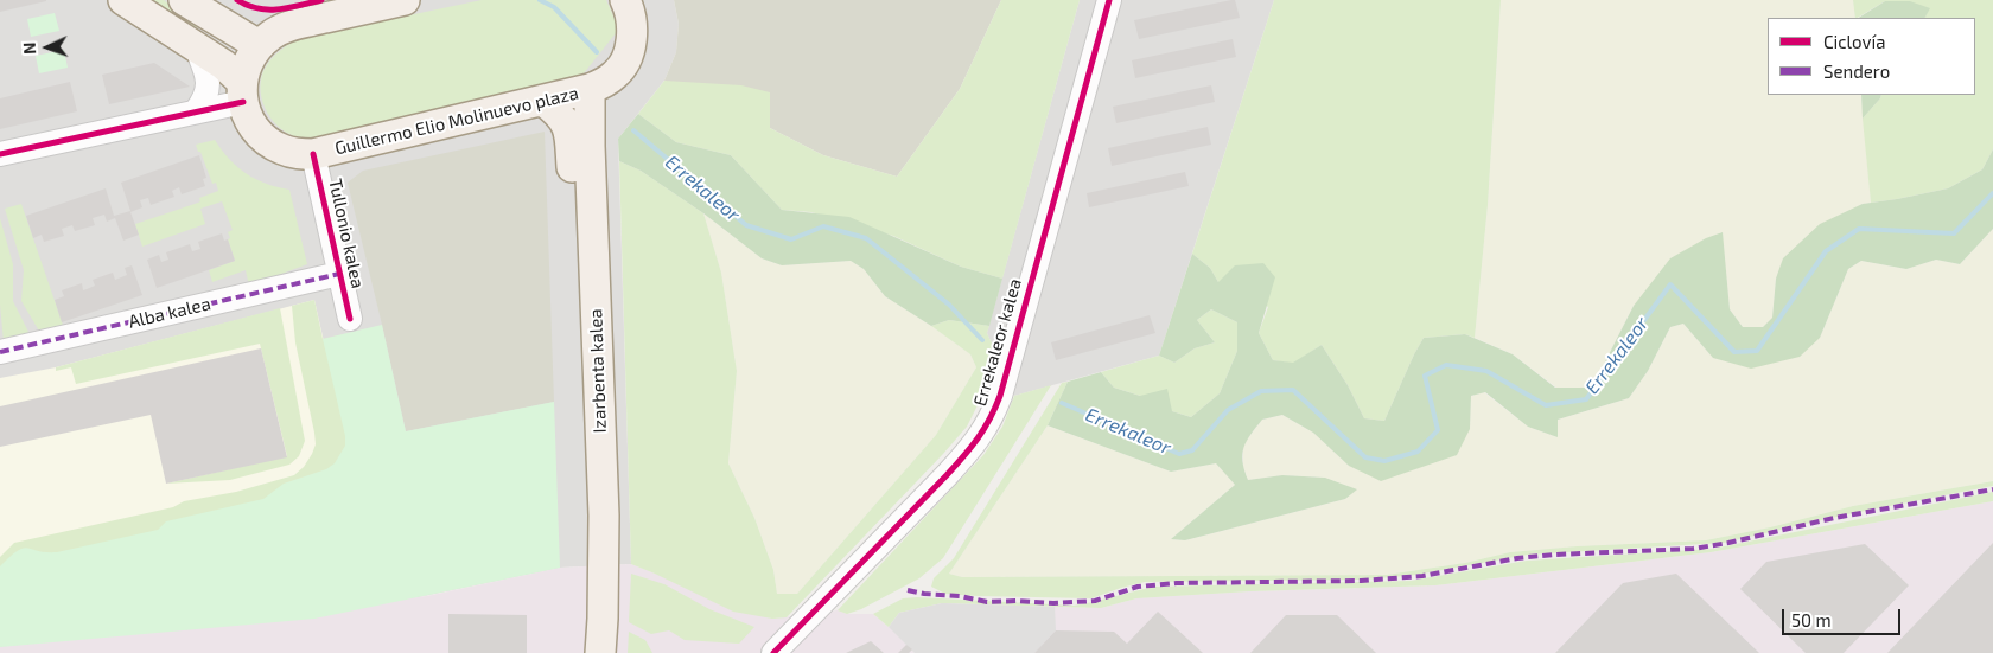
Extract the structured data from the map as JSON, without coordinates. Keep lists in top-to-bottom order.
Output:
{
  "streets": {
    "main road": ["Guillermo Elio Molinuevo plaza", "Izarbenta kalea"],
    "street": ["Tullonio kalea", "Alba kalea", "Errekaleor kalea"]
  },
  "crossings": [
    ["Guillermo Elio Molinuevo plaza", "Tullonio kalea"],
    ["Guillermo Elio Molinuevo plaza", "Izarbenta kalea"],
    ["Tullonio kalea", "Alba kalea"]
  ],
  "water": ["Errekaleor"],
  "legend": ["Ciclovía", "Sendero"],
  "scale_bar": "50 m",
  "north": "left"
}
